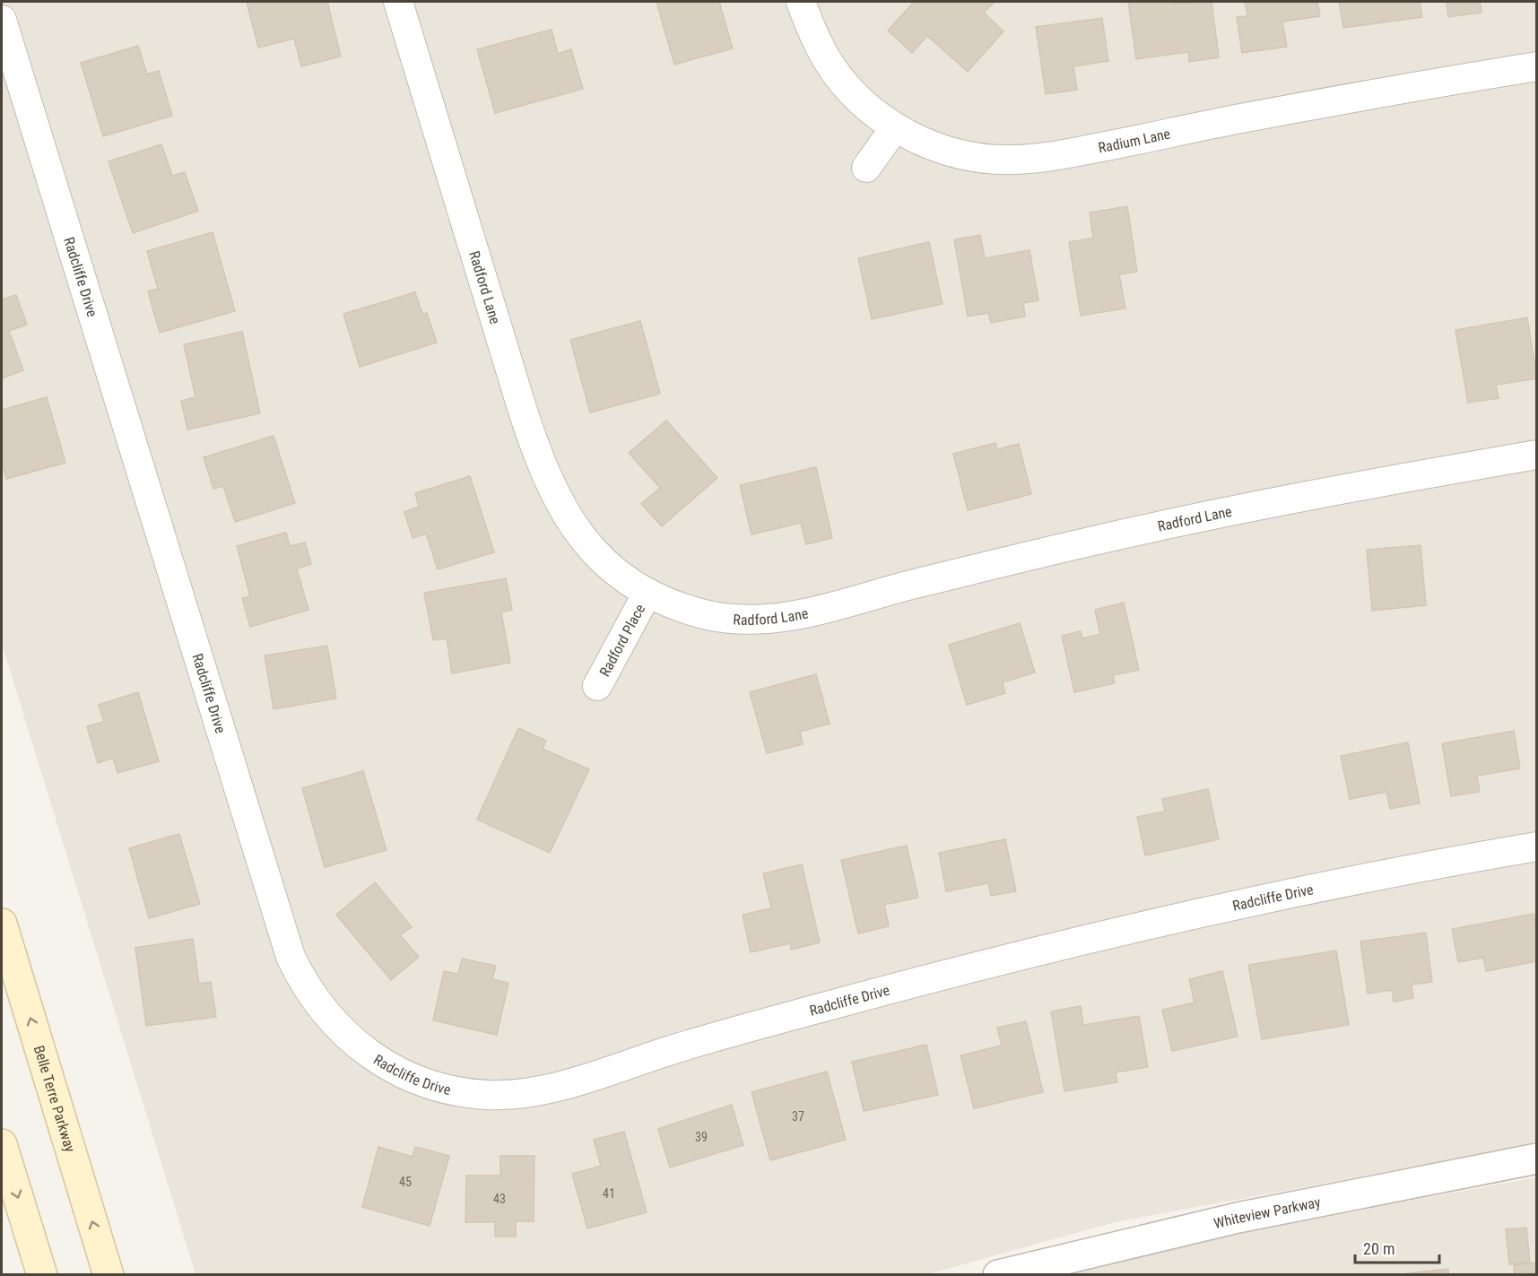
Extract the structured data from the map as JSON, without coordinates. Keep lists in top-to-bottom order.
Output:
{
  "streets": {
    "main road": ["Belle Terre Parkway"],
    "street": [
      "Radium Lane",
      "Radcliffe Drive",
      "Radford Lane",
      "Radford Place",
      "Whiteview Parkway"
    ]
  },
  "crossings": [
    ["Radford Lane", "Radford Place"]
  ],
  "house_numbers": [
    "37",
    "39",
    "45",
    "41",
    "43"
  ],
  "scale_bar": "20 m"
}
